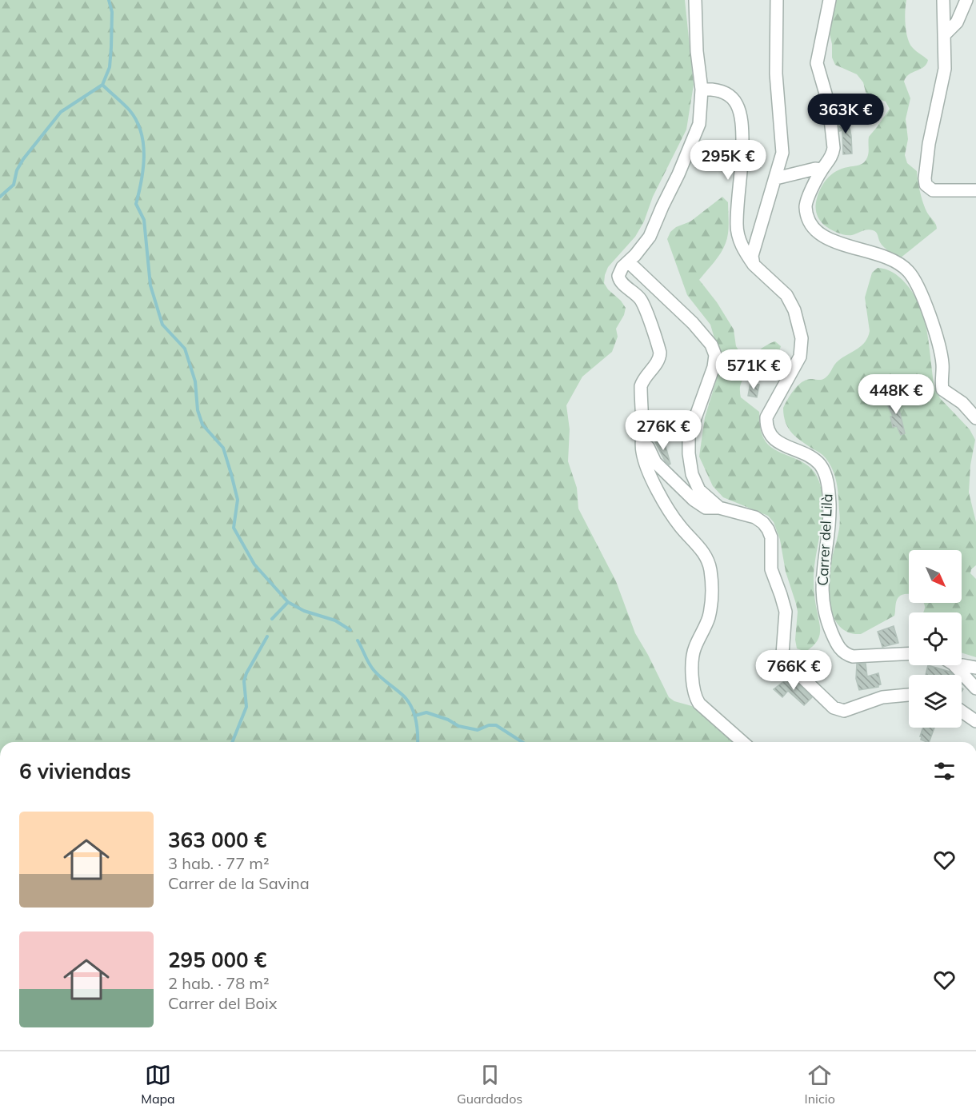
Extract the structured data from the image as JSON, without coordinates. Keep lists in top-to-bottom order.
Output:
{
  "streets": {
    "street": ["Carrer del Lilà"]
  },
  "north": "bottom right",
  "page": {
    "price": [
      "363K €",
      "295K €",
      "571K €",
      "448K €",
      "276K €",
      "766K €"
    ],
    "heading": "6 viviendas",
    "list": [
      {
        "name": "363 000 €",
        "note": "3 hab. · 77 m² · Carrer de la Savina"
      },
      {
        "name": "295 000 €",
        "note": "2 hab. · 78 m² · Carrer del Boix"
      }
    ],
    "tabs": ["Mapa", "Guardados", "Inicio"]
  }
}
